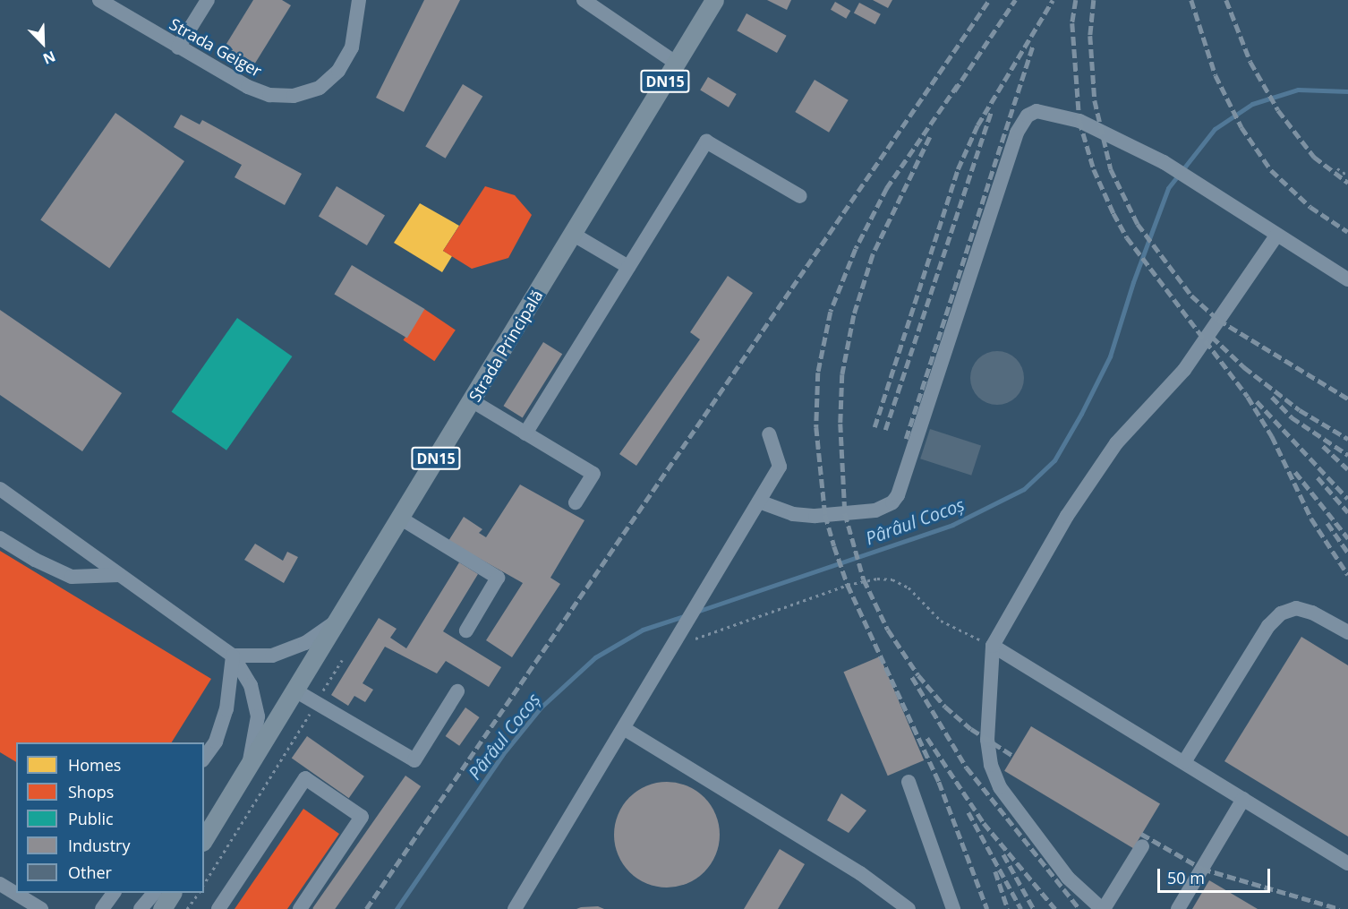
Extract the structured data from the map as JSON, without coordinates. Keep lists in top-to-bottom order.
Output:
{
  "streets": {
    "main road": ["DN15", "Strada Principală"],
    "lane": ["Strada Geiger"]
  },
  "crossings": [
    ["DN15", "Strada Principală"]
  ],
  "water": ["Pârâul Cocoș"],
  "legend": [
    "Homes",
    "Shops",
    "Public",
    "Industry",
    "Other"
  ],
  "scale_bar": "50 m",
  "north": "bottom right"
}
